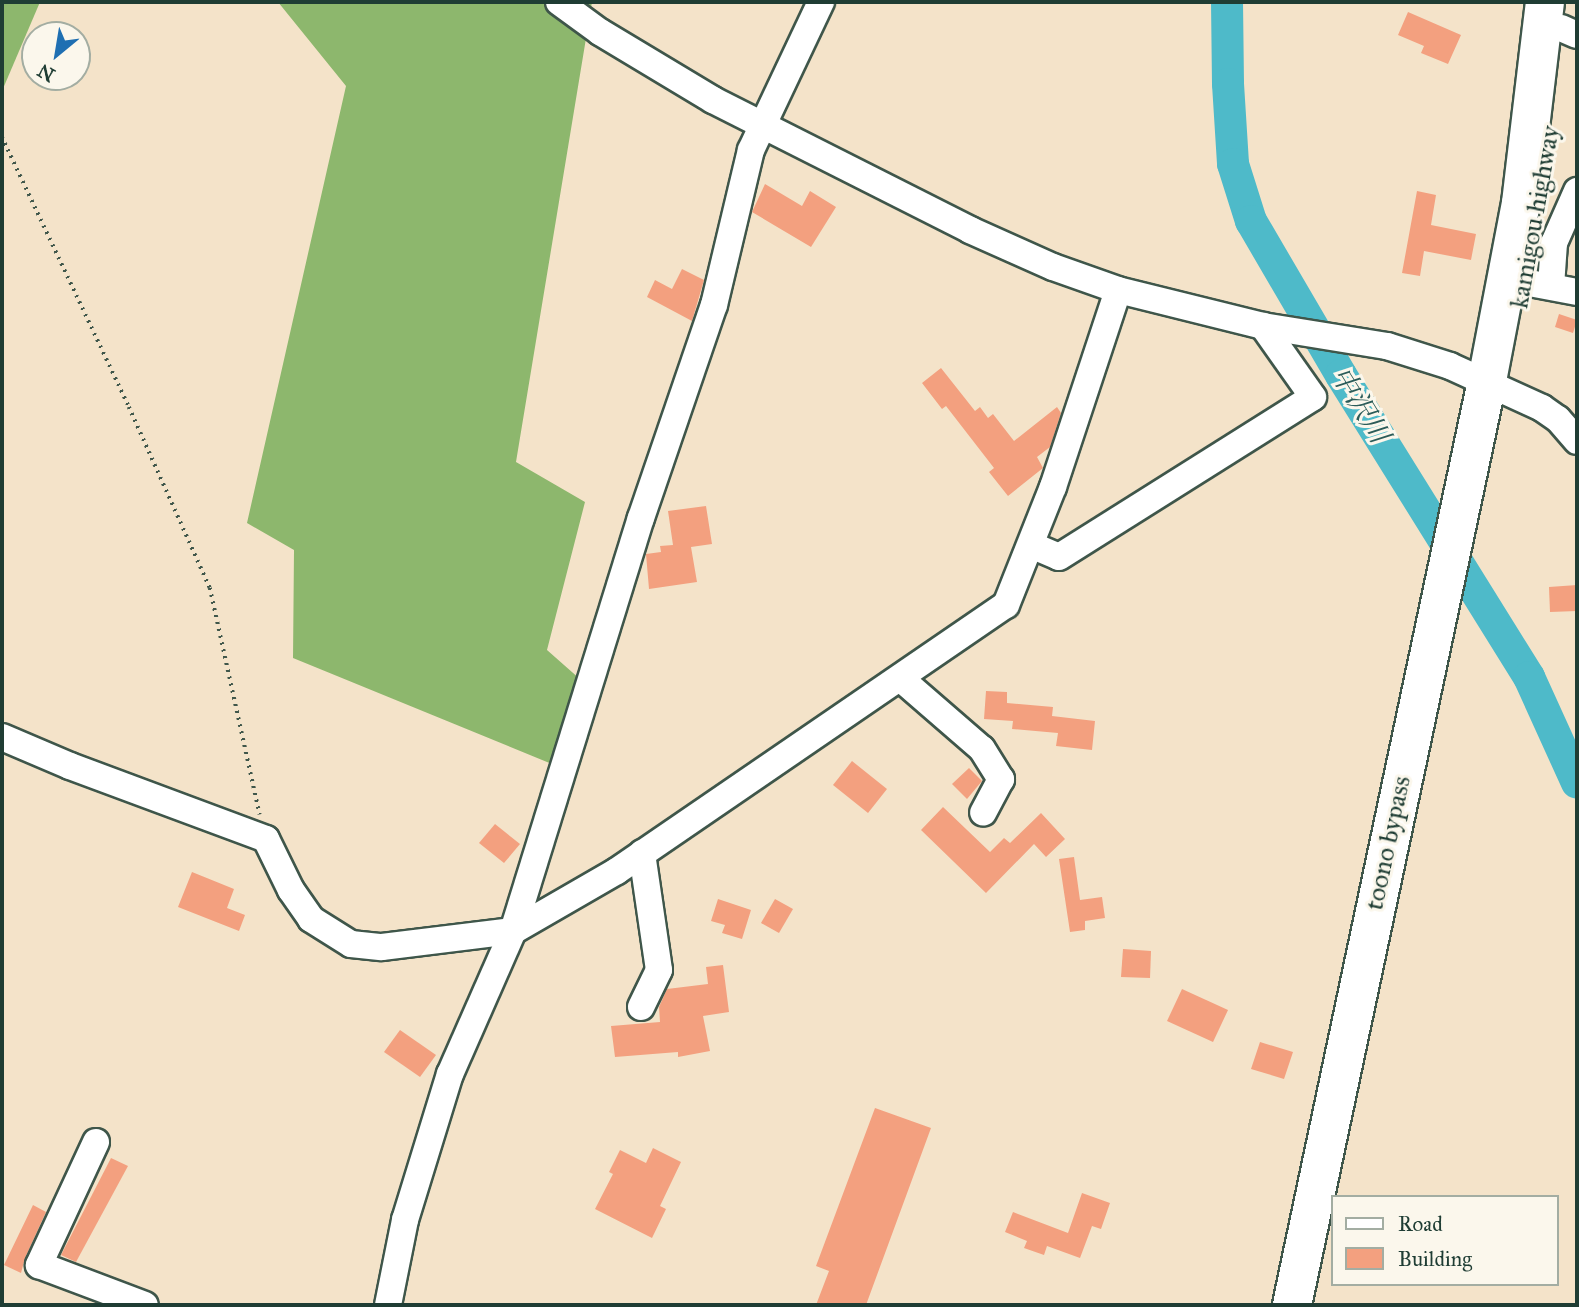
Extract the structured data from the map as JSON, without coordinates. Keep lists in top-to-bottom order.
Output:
{
  "streets": {
    "highway": ["kamigou highway", "toono bypass"]
  },
  "crossings": [
    ["kamigou highway", "toono bypass"]
  ],
  "water": ["中沢川"],
  "legend": ["Road", "Building"],
  "north": "bottom left"
}
